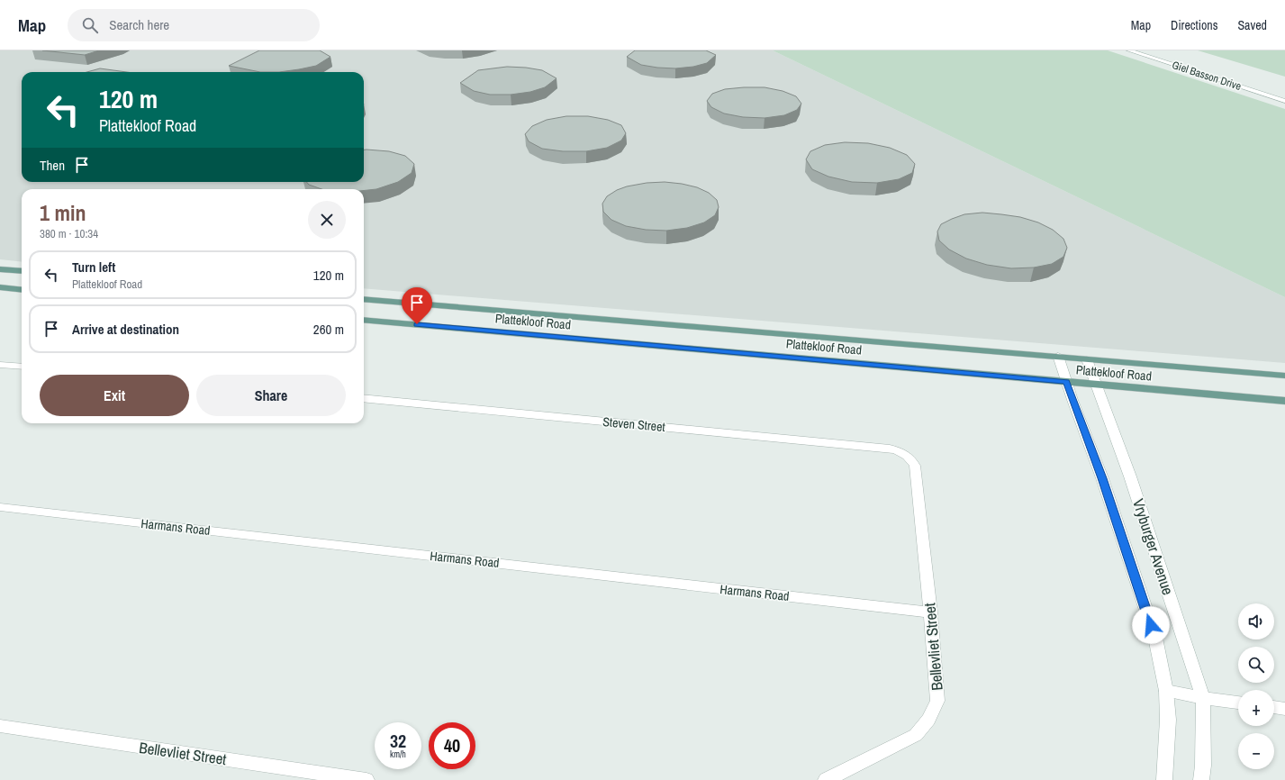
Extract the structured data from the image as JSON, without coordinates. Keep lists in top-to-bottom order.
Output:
{
  "streets": {
    "main road": ["Plattekloof Road"],
    "street": [
      "Giel Basson Drive",
      "Steven Street",
      "Harmans Road",
      "Vryburger Avenue",
      "Bellevliet Street"
    ]
  },
  "crossings": [
    ["Plattekloof Road", "Vryburger Avenue"],
    ["Steven Street", "Bellevliet Street"],
    ["Harmans Road", "Bellevliet Street"]
  ],
  "page": {
    "header": "Map",
    "search": "Search here",
    "nav": ["Map", "Directions", "Saved"],
    "turn": ["120 m", "Plattekloof Road"],
    "then": "Then",
    "heading": ["1 min", "380 m · 10:34"],
    "list": [
      {
        "name": "Turn left",
        "note": "Plattekloof Road",
        "value": "120 m"
      },
      {
        "name": "Arrive at destination",
        "value": "260 m"
      }
    ],
    "buttons": ["Exit", "Share"],
    "map_buttons": ["+", "−"],
    "speed": "32 km/h",
    "limit": "40"
  }
}
